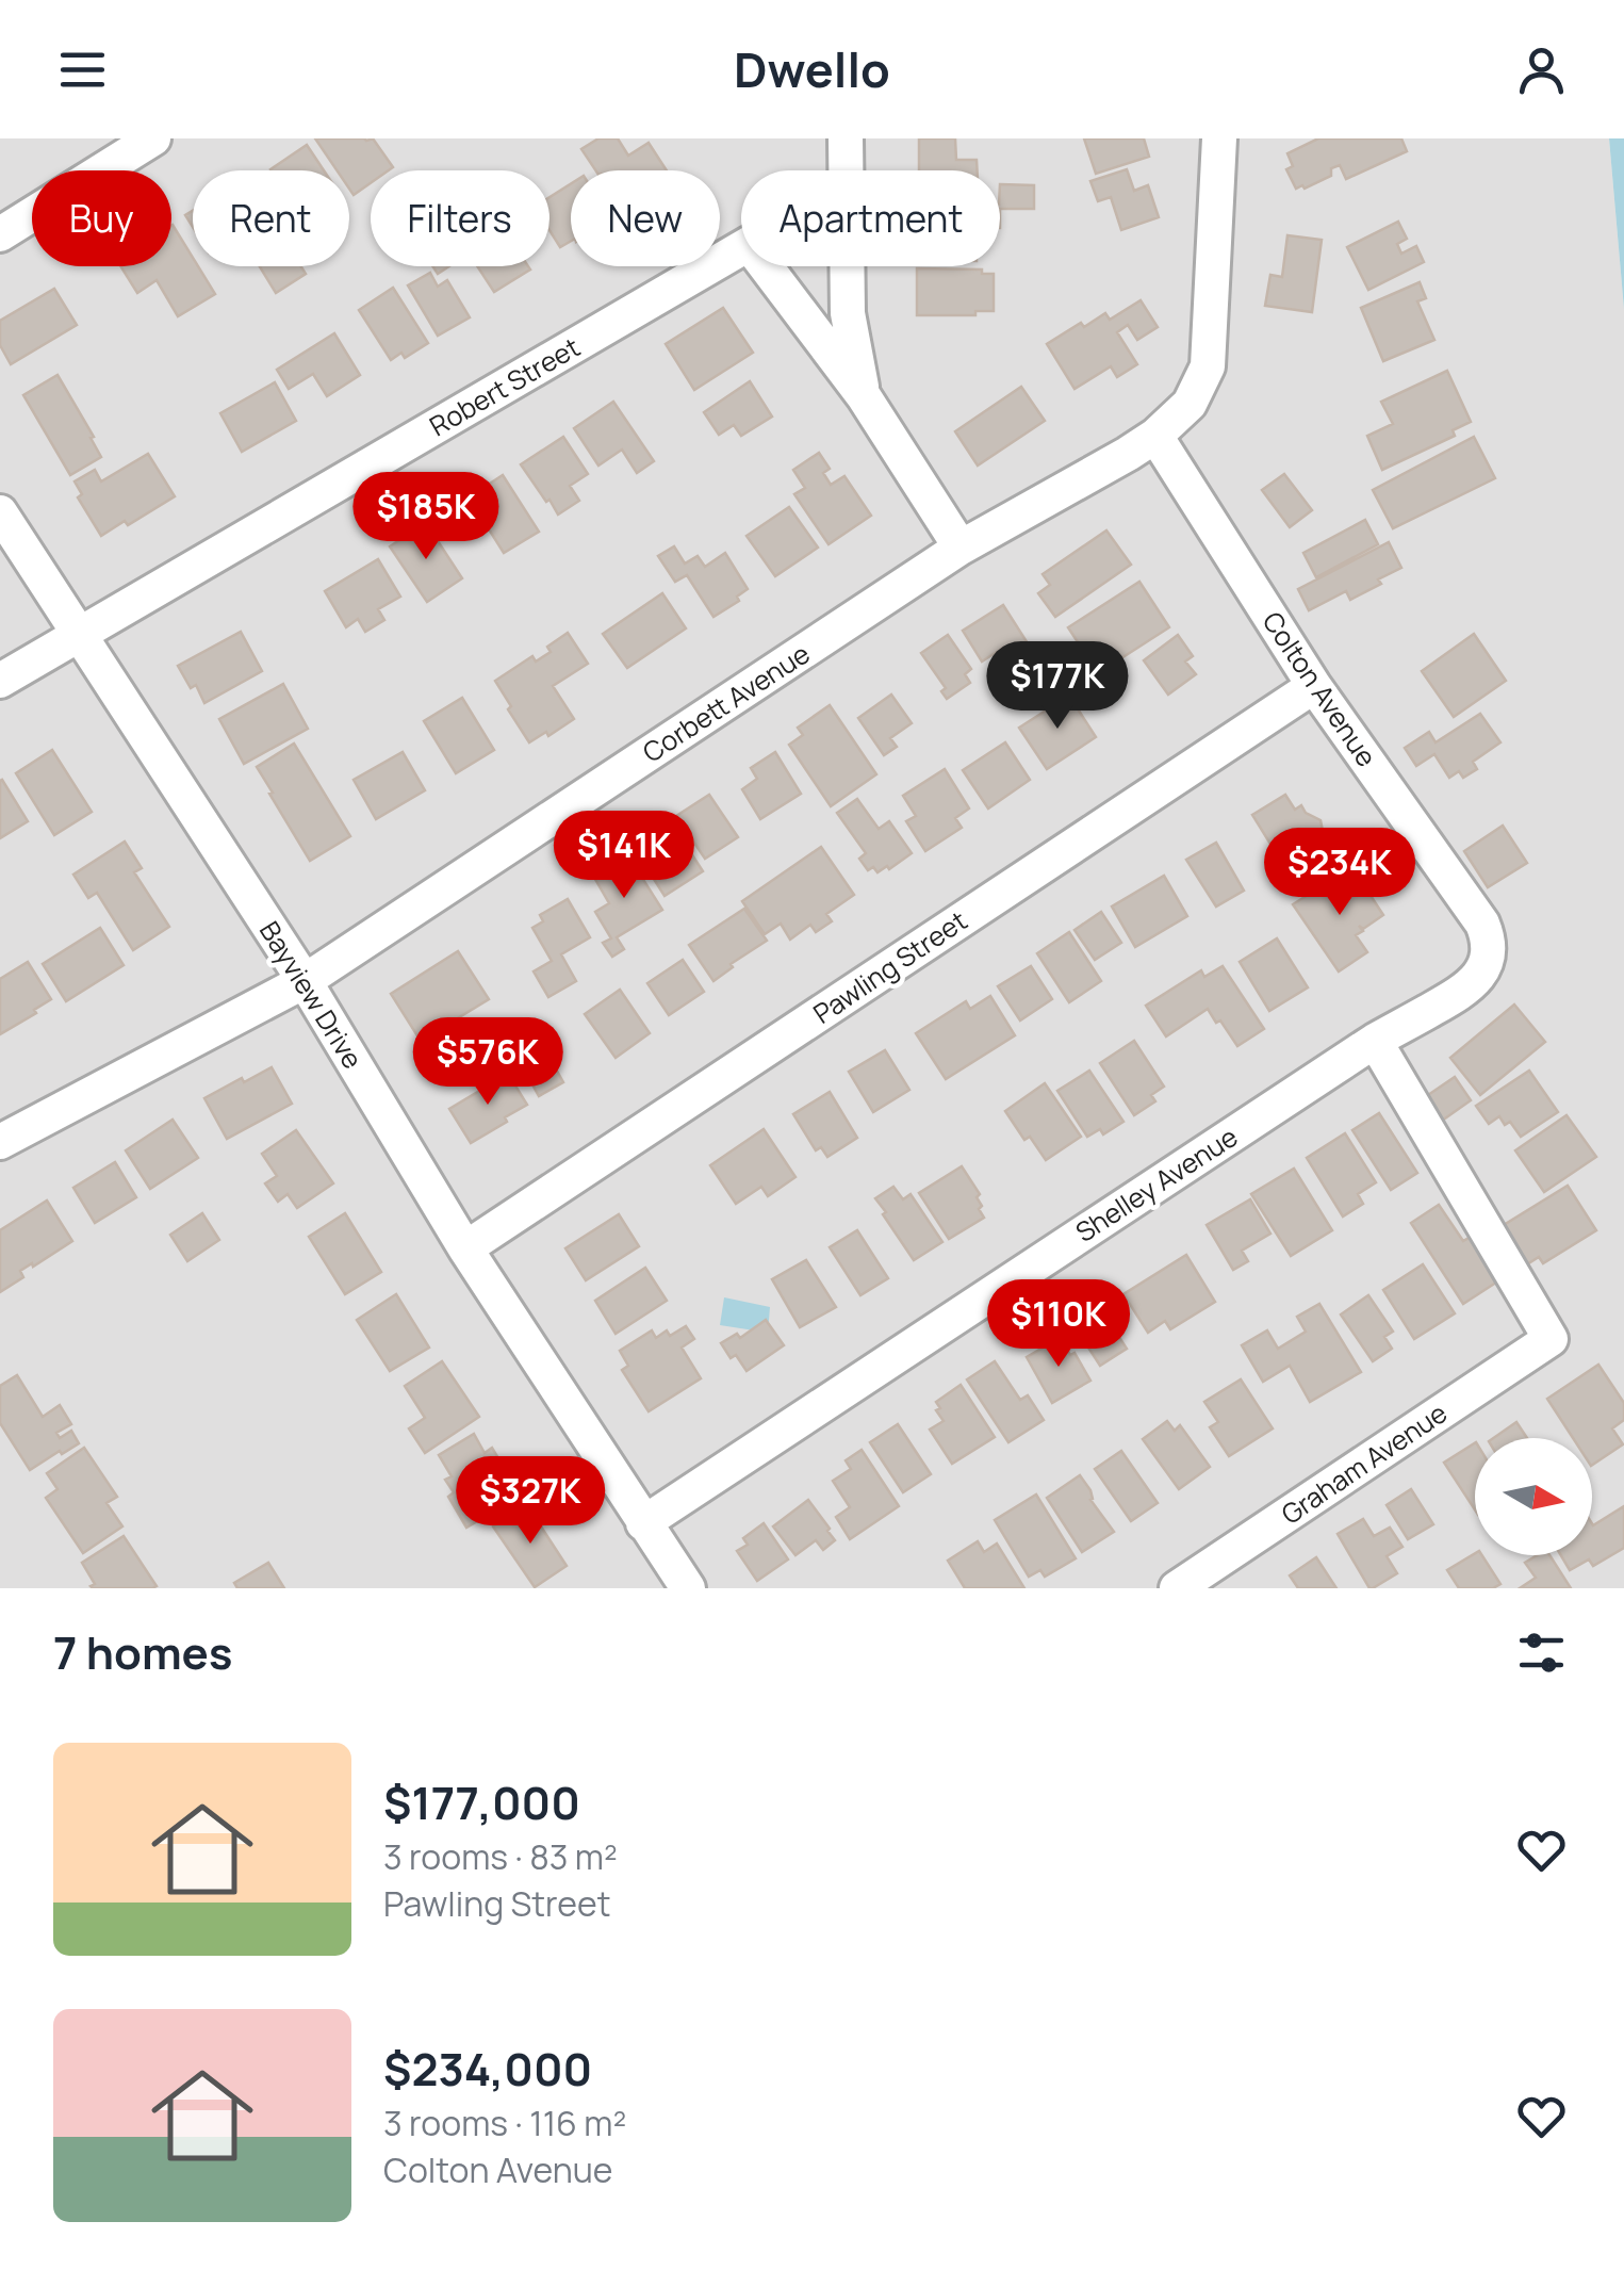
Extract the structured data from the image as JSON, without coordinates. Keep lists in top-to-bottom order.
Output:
{
  "streets": {
    "street": [
      "Robert Street",
      "Colton Avenue",
      "Corbett Avenue",
      "Pawling Street",
      "Bayview Drive",
      "Shelley Avenue",
      "Graham Avenue"
    ]
  },
  "crossings": [
    ["Robert Street", "Bayview Drive"],
    ["Colton Avenue", "Corbett Avenue"],
    ["Colton Avenue", "Pawling Street"],
    ["Colton Avenue", "Shelley Avenue"],
    ["Corbett Avenue", "Bayview Drive"],
    ["Pawling Street", "Bayview Drive"],
    ["Bayview Drive", "Shelley Avenue"],
    ["Shelley Avenue", "Graham Avenue"]
  ],
  "north": "right",
  "page": {
    "header": "Dwello",
    "chip": [
      "Buy",
      "Rent",
      "Filters",
      "New",
      "Apartment"
    ],
    "price": [
      "$185K",
      "$177K",
      "$141K",
      "$234K",
      "$576K",
      "$110K",
      "$327K"
    ],
    "heading": "7 homes",
    "list": [
      {
        "name": "$177,000",
        "note": "3 rooms · 83 m² · Pawling Street"
      },
      {
        "name": "$234,000",
        "note": "3 rooms · 116 m² · Colton Avenue"
      }
    ]
  }
}
